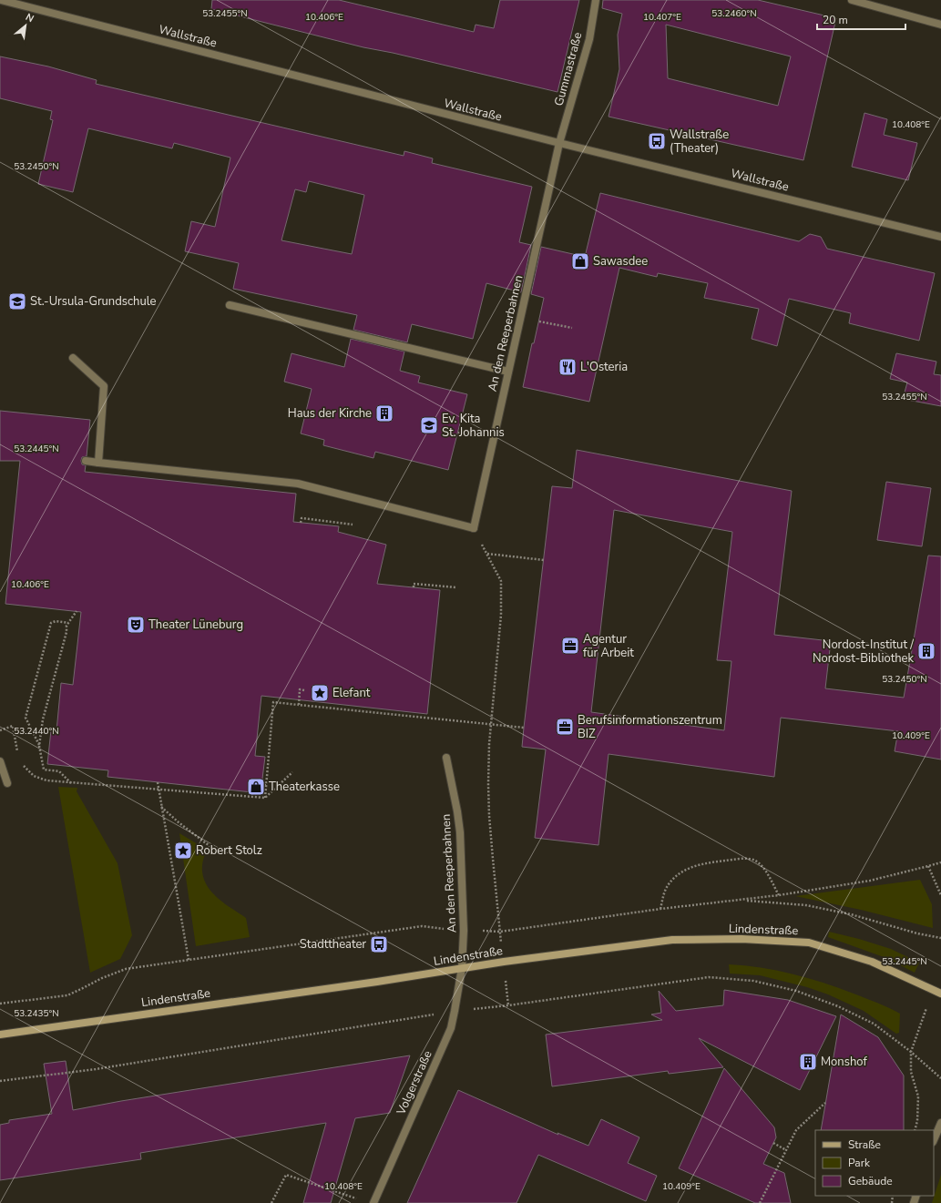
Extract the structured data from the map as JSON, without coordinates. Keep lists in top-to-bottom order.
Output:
{
  "streets": {
    "main road": ["Lindenstraße"],
    "street": [
      "Wallstraße",
      "Gummastraße",
      "An den Reeperbahnen",
      "Volgerstraße"
    ]
  },
  "crossings": [
    ["Wallstraße", "Gummastraße"],
    ["Wallstraße", "An den Reeperbahnen"],
    ["Gummastraße", "An den Reeperbahnen"],
    ["An den Reeperbahnen", "Lindenstraße"],
    ["An den Reeperbahnen", "Volgerstraße"],
    ["Lindenstraße", "Volgerstraße"]
  ],
  "places": {
    "bus stop": ["Wallstraße (Theater)", "Stadttheater"],
    "shop": ["Sawasdee", "Theaterkasse"],
    "school or university": ["St.-Ursula-Grundschule", "Ev. Kita St. Johannis"],
    "restaurant": ["L'Osteria"],
    "building": ["Haus der Kirche", "Nordost-Institut / Nordost-Bibliothek", "Monshof"],
    "theatre": ["Theater Lüneburg"],
    "office": ["Agentur für Arbeit", "Berufsinformationszentrum BIZ"],
    "place": ["Elefant", "Robert Stolz"]
  },
  "legend": ["Straße", "Park", "Gebäude"],
  "scale_bar": "20 m",
  "north": "top right",
  "coordinates": [
    "53.2455°N",
    "53.2460°N",
    "10.406°E",
    "10.407°E",
    "10.408°E",
    "53.2450°N",
    "53.2445°N",
    "53.2440°N",
    "10.409°E",
    "53.2435°N"
  ]
}
